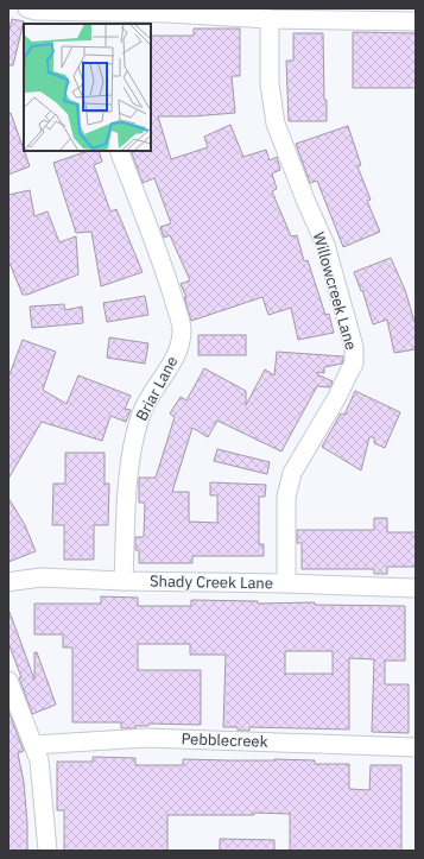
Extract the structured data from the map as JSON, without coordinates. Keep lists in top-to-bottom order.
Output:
{
  "streets": {
    "street": [
      "Willowcreek Lane",
      "Briar Lane",
      "Shady Creek Lane",
      "Pebblecreek"
    ]
  },
  "crossings": [
    ["Willowcreek Lane", "Shady Creek Lane"],
    ["Briar Lane", "Shady Creek Lane"]
  ]
}
